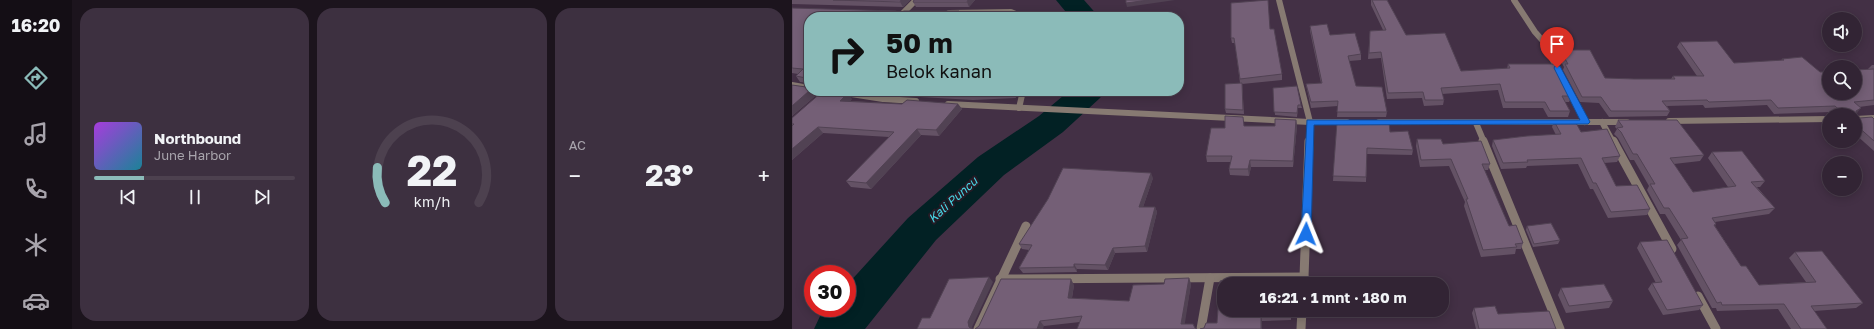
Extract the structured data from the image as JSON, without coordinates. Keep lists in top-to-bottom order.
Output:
{
  "water": ["Kali Puncu"],
  "page": {
    "tabs": "16:20",
    "tile": "AC",
    "map_buttons": ["+", "−"],
    "turn": ["50 m", "Belok kanan"],
    "song": ["Northbound", "June Harbor"],
    "heat": ["−", "23°", "+"],
    "limit": "30",
    "trip": "16:21 · 1 mnt · 180 m",
    "gauge": ["22", "km/h"]
  }
}
